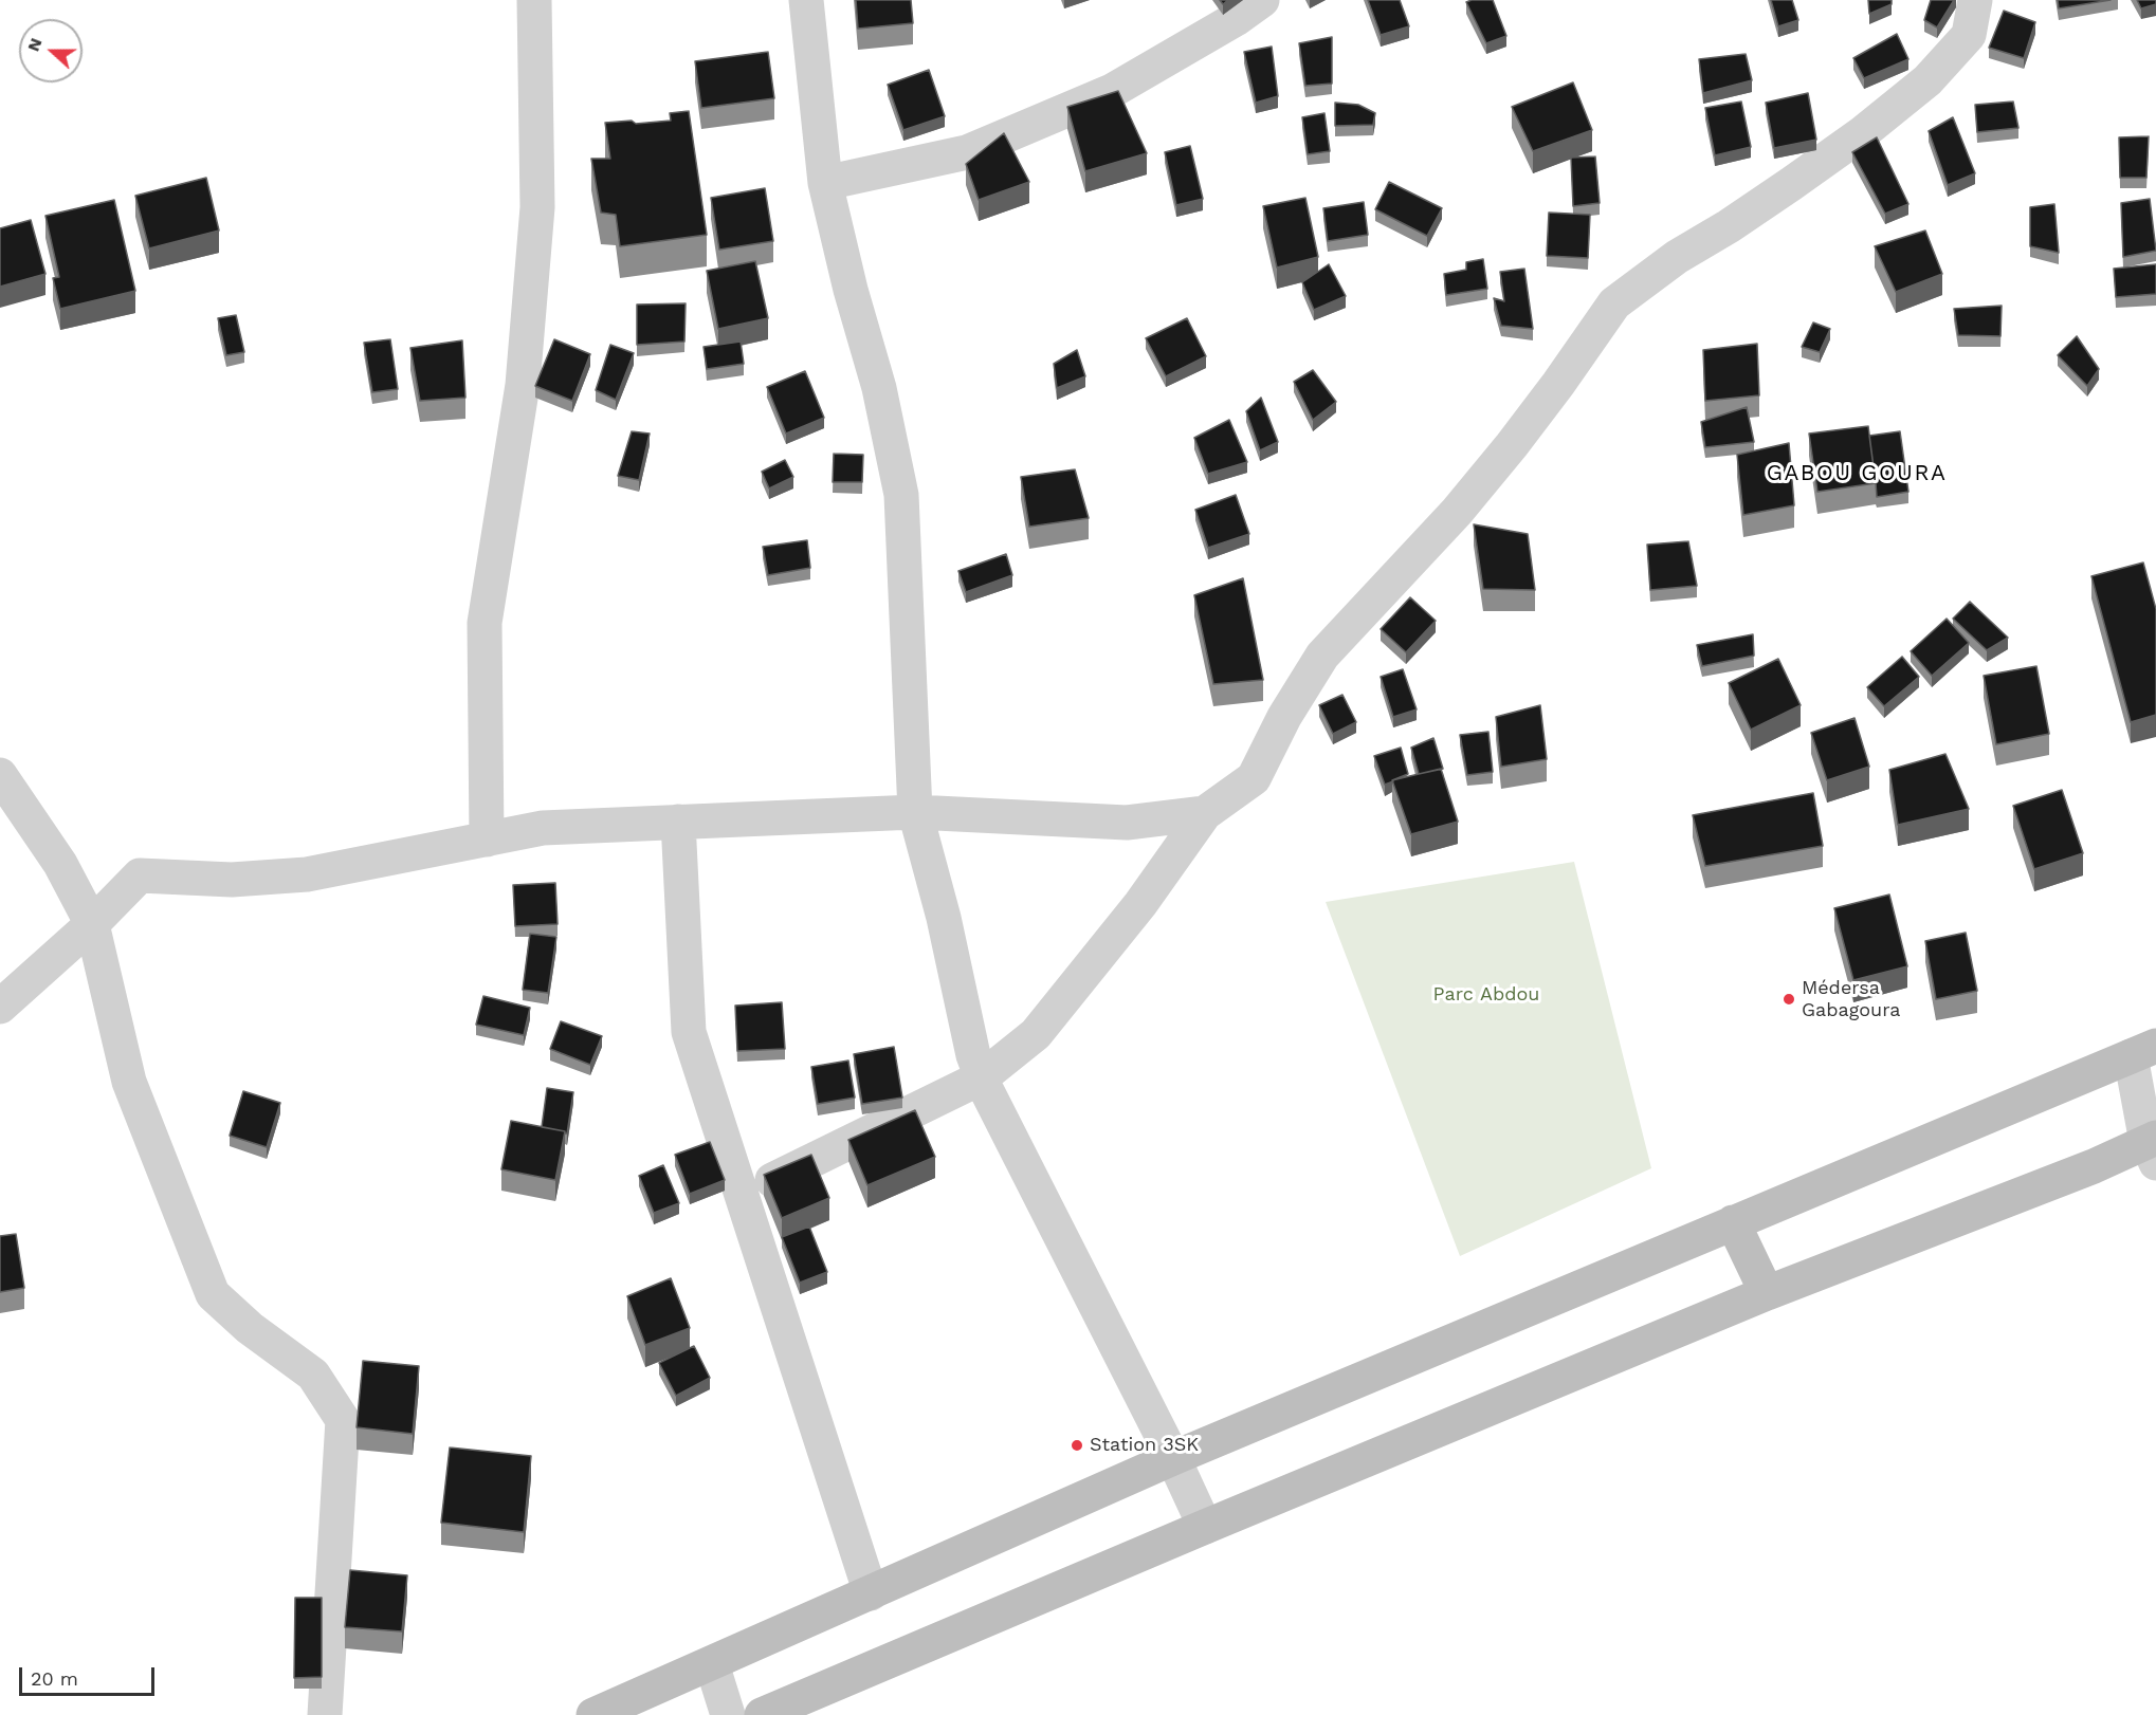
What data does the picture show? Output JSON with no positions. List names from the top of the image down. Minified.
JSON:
{"districts":["GABOU GOURA"],"parks":["Parc Abdou"],"places":["Médersa Gabagoura","Station 3SK"],"scale_bar":"20 m","north":"left"}
